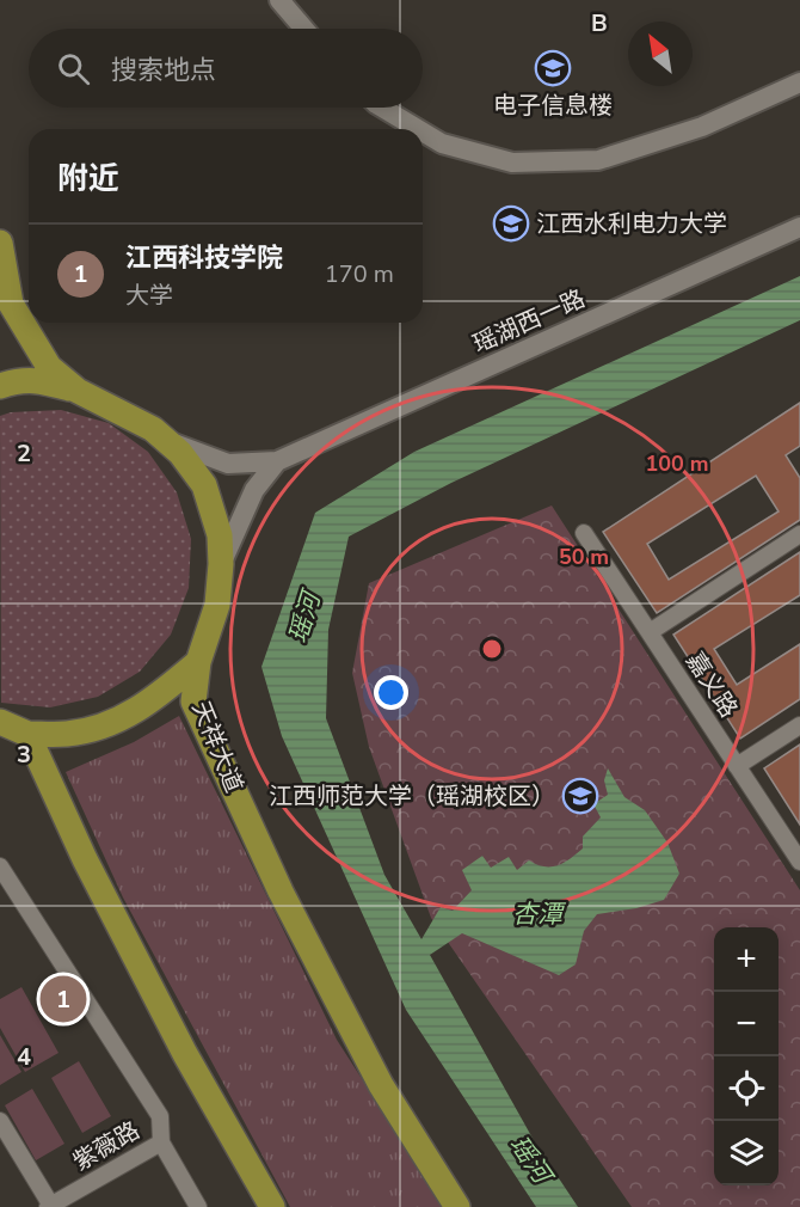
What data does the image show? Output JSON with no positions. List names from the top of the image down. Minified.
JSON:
{"streets":{"main road":["天祥大道"],"street":["瑶湖西一路","嘉义路","紫薇路"]},"water":["瑶河","杏潭"],"places":{"school or university":["电子信息楼","江西水利电力大学","江西师范大学（瑶湖校区）"]},"north":"top left","page":{"search":"搜索地点","heading":"附近","list":[{"mark":"1","name":"江西科技学院","note":"大学","value":"170 m"}],"map_buttons":["+","−"],"pins":"1"},"grid":{"columns":["B"],"rows":["2","3","4"]},"rings":["100 m","50 m"]}
